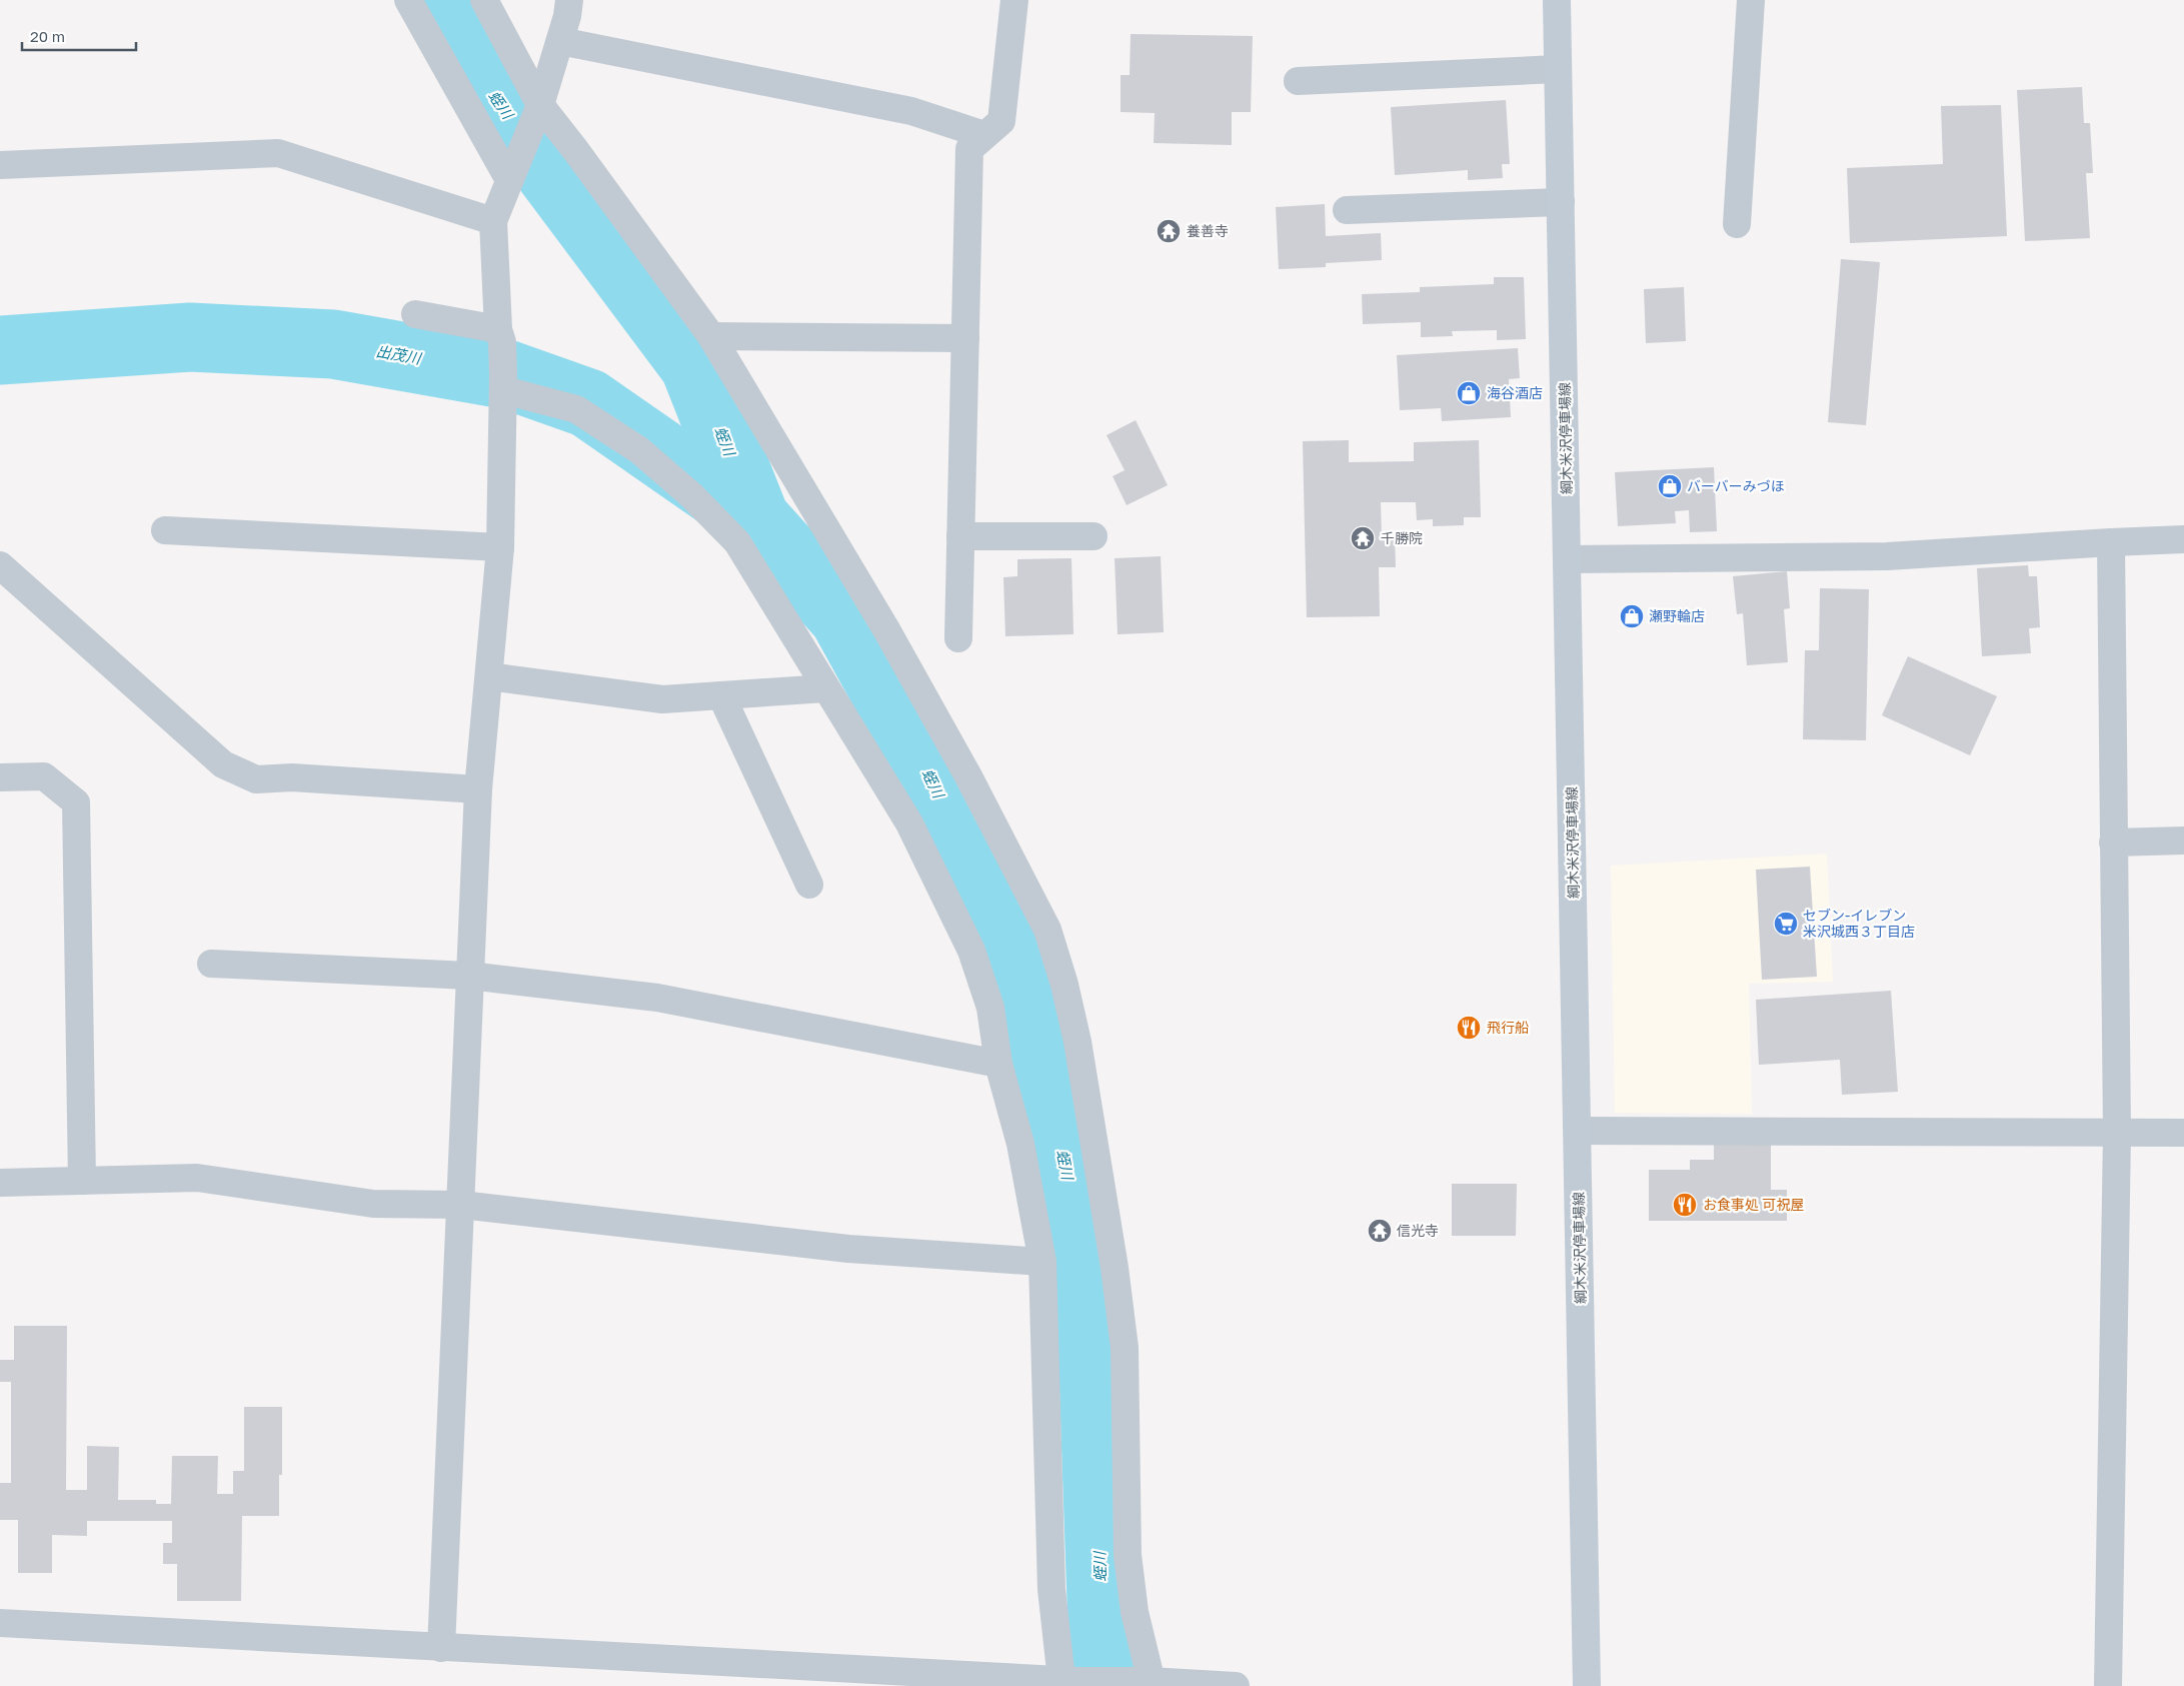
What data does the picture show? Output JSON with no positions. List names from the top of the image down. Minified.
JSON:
{"streets":{"main road":["綱木米沢停車場線"]},"water":["蛭川","出茂川"],"places":{"temple":["養善寺","千勝院","信光寺"],"shop":["海谷酒店","バーバーみづほ","瀬野輪店"],"supermarket":["セブン-イレブン 米沢城西３丁目店"],"restaurant":["飛行船","お食事処 可祝屋"]},"scale_bar":"20 m"}
